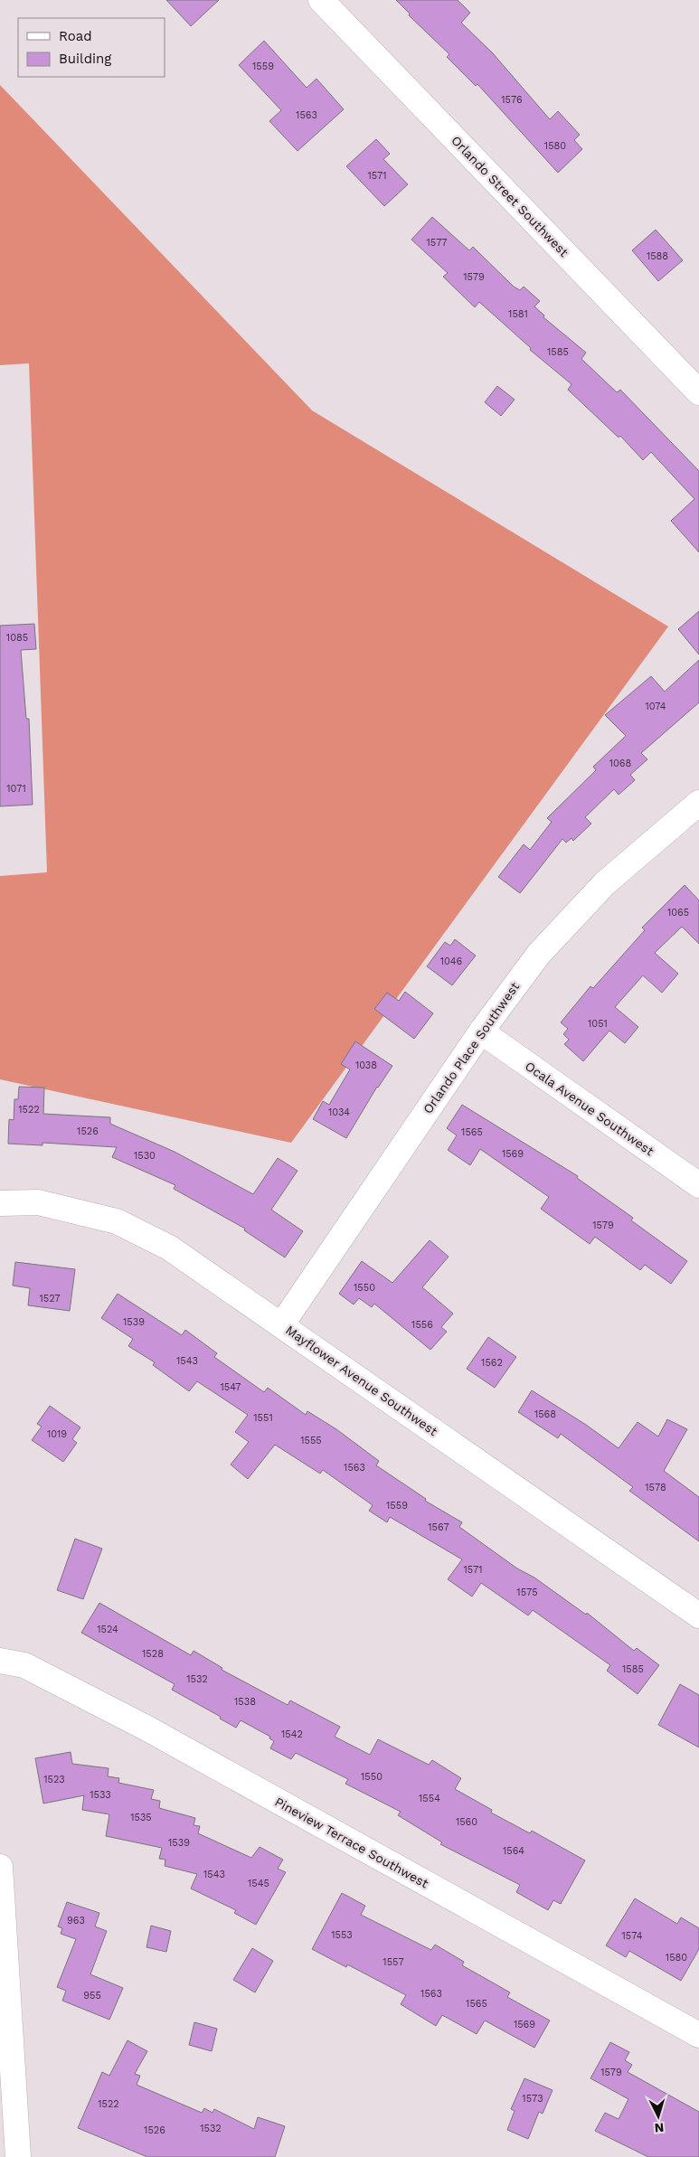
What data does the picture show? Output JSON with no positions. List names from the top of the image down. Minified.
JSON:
{"streets":{"street":["Orlando Street Southwest","Orlando Place Southwest","Ocala Avenue Southwest","Mayflower Avenue Southwest","Pineview Terrace Southwest"]},"crossings":[["Orlando Place Southwest","Ocala Avenue Southwest"],["Orlando Place Southwest","Mayflower Avenue Southwest"]],"house_numbers":["1559","1576","1563","1580","1571","1577","1588","1579","1581","1585","1085","1074","1068","1071","1065","1046","1051","1038","1522","1034","1526","1565","1569","1530","1579","1550","1527","1539","1556","1543","1562","1547","1568","1551","1019","1555","1563","1578","1559","1567","1571","1575","1524","1528","1585","1532","1538","1542","1550","1523","1533","1554","1535","1560","1539","1564","1543","1545","963","1553","1574","1580","1557","1563","955","1565","1569","1579","1573","1522","1532","1526"],"legend":["Road","Building"],"north":"bottom"}
